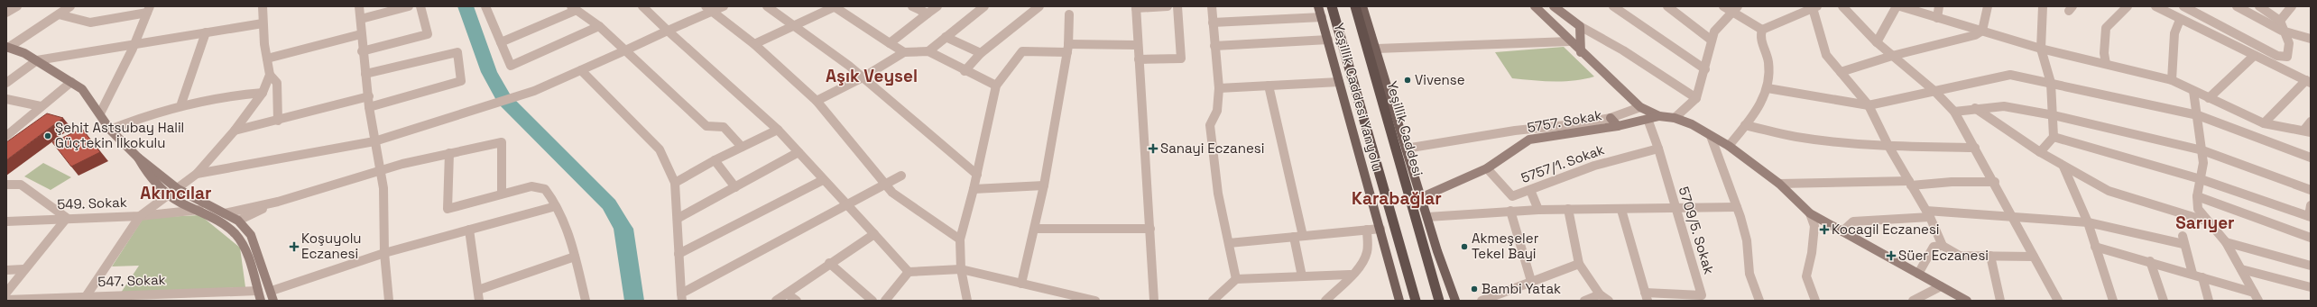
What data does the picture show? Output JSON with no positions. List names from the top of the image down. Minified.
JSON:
{"streets":{"highway":["Yeşillik Caddesi"],"main road":["Yeşillik Caddesi Yanyolu","5757. Sokak"],"street":["5757/1. Sokak","549. Sokak","5709/5. Sokak","547. Sokak"]},"crossings":[["5757. Sokak","5757/1. Sokak"],["5757. Sokak","5709/5. Sokak"],["5757/1. Sokak","5709/5. Sokak"]],"districts":["Aşık Veysel","Akıncılar","Karabağlar","Sarıyer"],"places":{"other":["Vivense","Şehit Astsubay Halil Güçtekin İlkokulu","Akmeşeler Tekel Bayi","Bambi Yatak"],"health":["Sanayi Eczanesi","Kocagil Eczanesi","Koşuyolu Eczanesi","Süer Eczanesi"]}}
